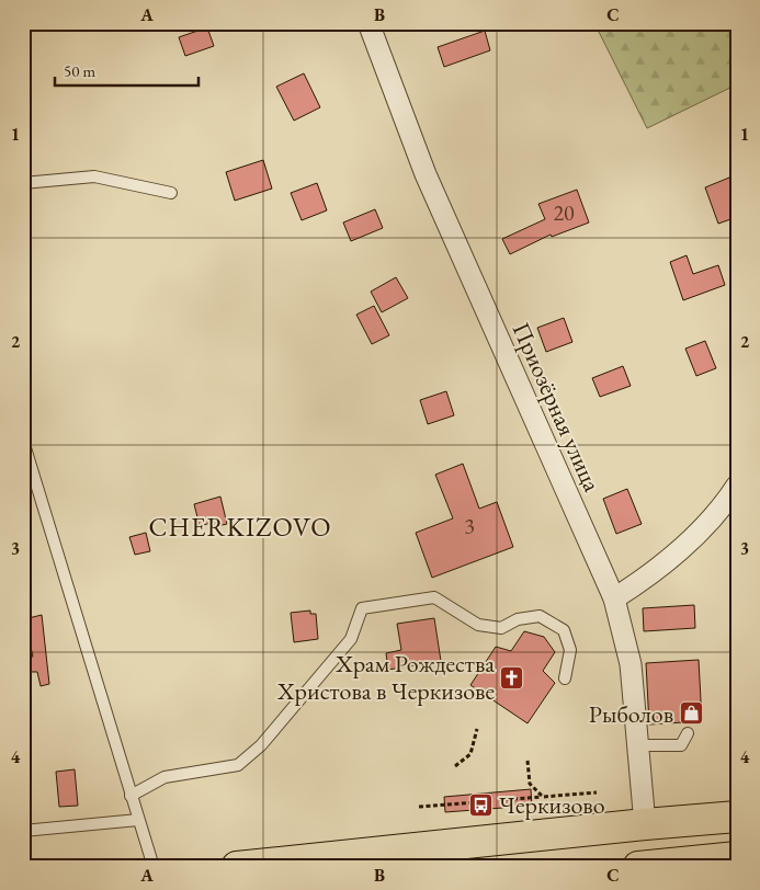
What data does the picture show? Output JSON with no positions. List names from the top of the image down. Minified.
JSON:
{"streets":{"street":["Приозёрная улица"]},"districts":["CHERKIZOVO"],"places":{"church":["Храм Рождества Христова в Черкизове"],"shop":["Рыболов"],"bus stop":["Черкизово"]},"house_numbers":["20","3"],"scale_bar":"50 m","grid":{"columns":["A","B","C"],"rows":["1","2","3","4"]}}
